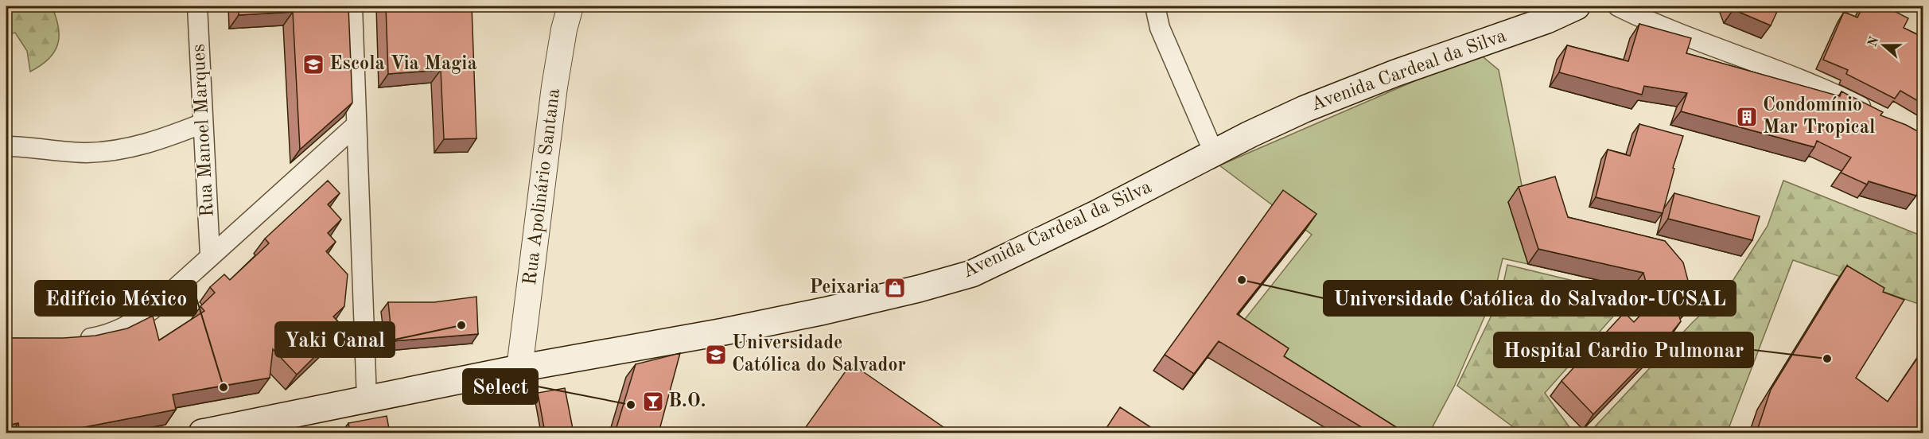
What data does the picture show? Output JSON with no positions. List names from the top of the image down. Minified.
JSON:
{"streets":{"main road":["Avenida Cardeal da Silva"],"street":["Rua Manoel Marques","Rua Apolinário Santana"]},"crossings":[["Avenida Cardeal da Silva","Rua Apolinário Santana"]],"places":{"school or university":["Escola Via Magia","Universidade Católica do Salvador"],"building":["Condomínio Mar Tropical"],"other":["Universidade Católica do Salvador-UCSAL","Yaki Canal","Hospital Cardio Pulmonar","Edifício México","Select"],"shop":["Peixaria"],"bar":["B.O."]},"north":"left"}
